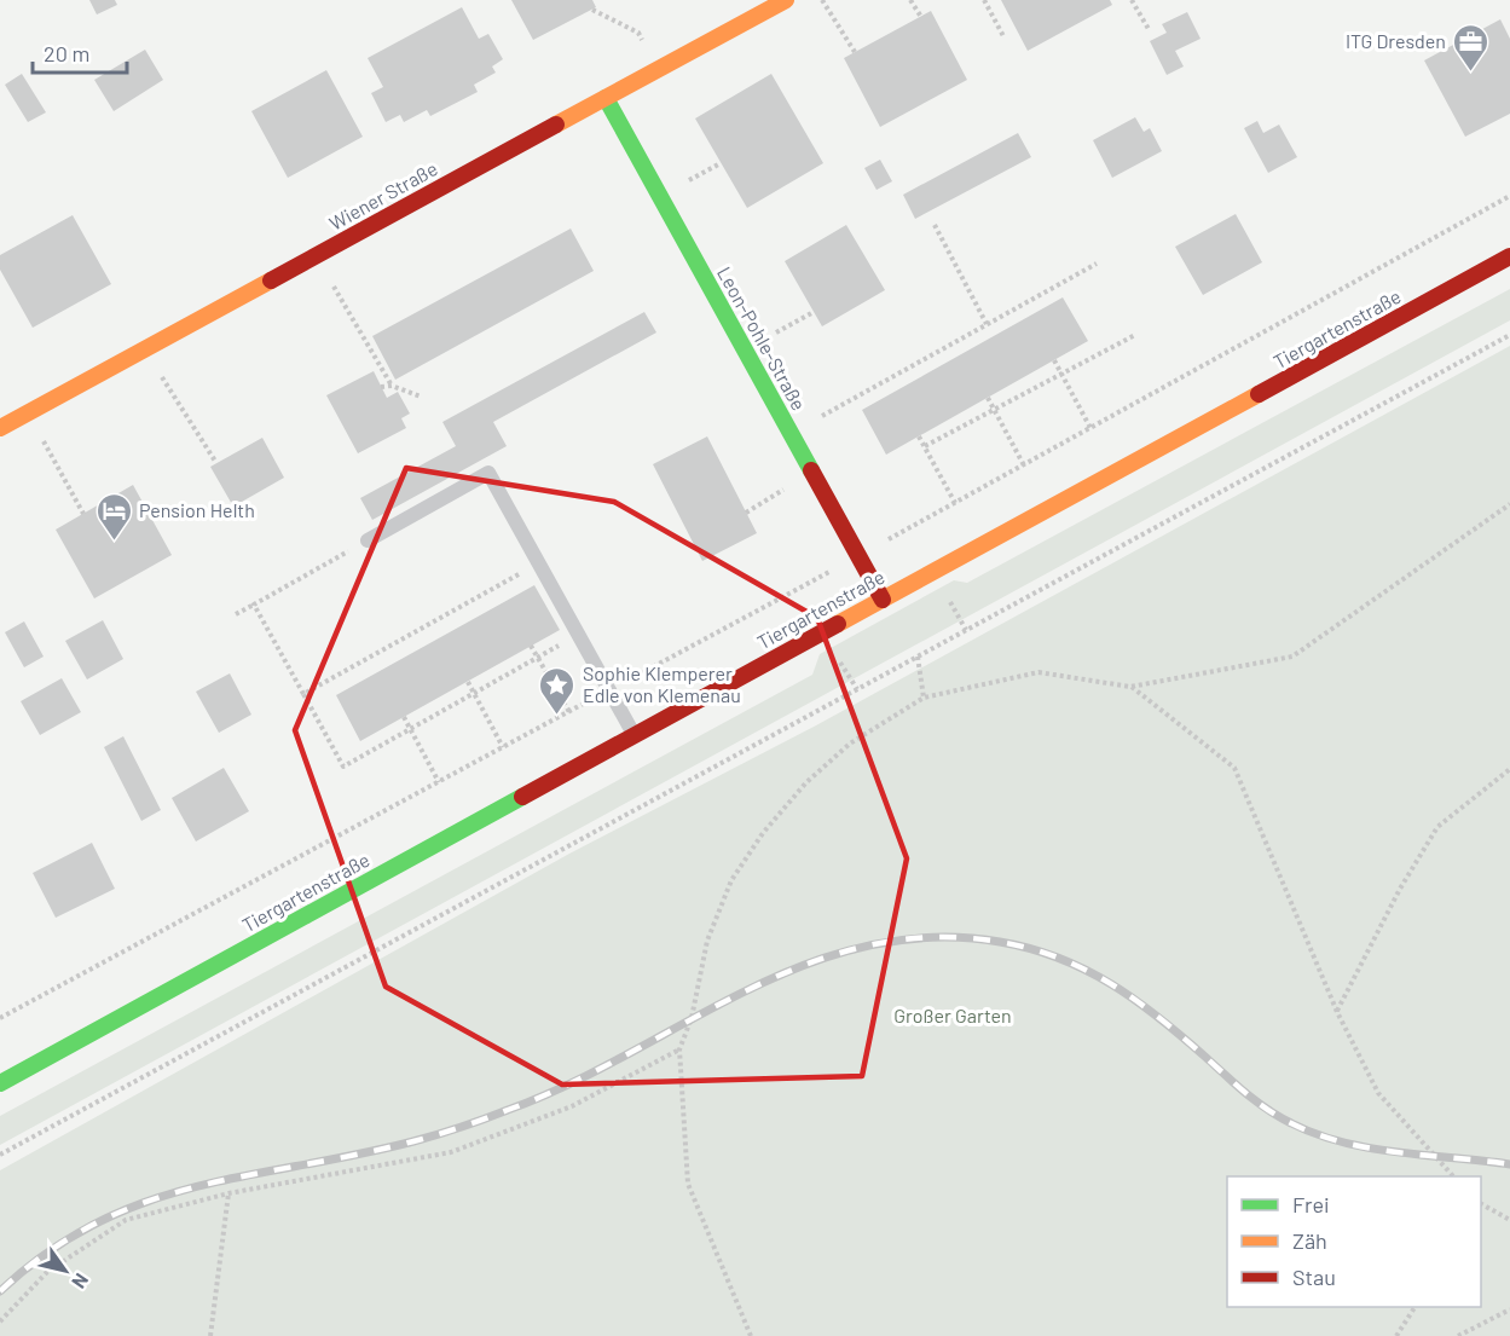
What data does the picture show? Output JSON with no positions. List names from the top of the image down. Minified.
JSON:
{"streets":{"main road":["Wiener Straße","Tiergartenstraße","Leon-Pohle-Straße"]},"crossings":[["Wiener Straße","Leon-Pohle-Straße"],["Tiergartenstraße","Leon-Pohle-Straße"]],"parks":["Großer Garten"],"places":{"office":["ITG Dresden"],"hotel":["Pension Helth"],"place":["Sophie Klemperer Edle von Klemenau"]},"legend":["Frei","Zäh","Stau"],"scale_bar":"20 m","north":"bottom right"}
